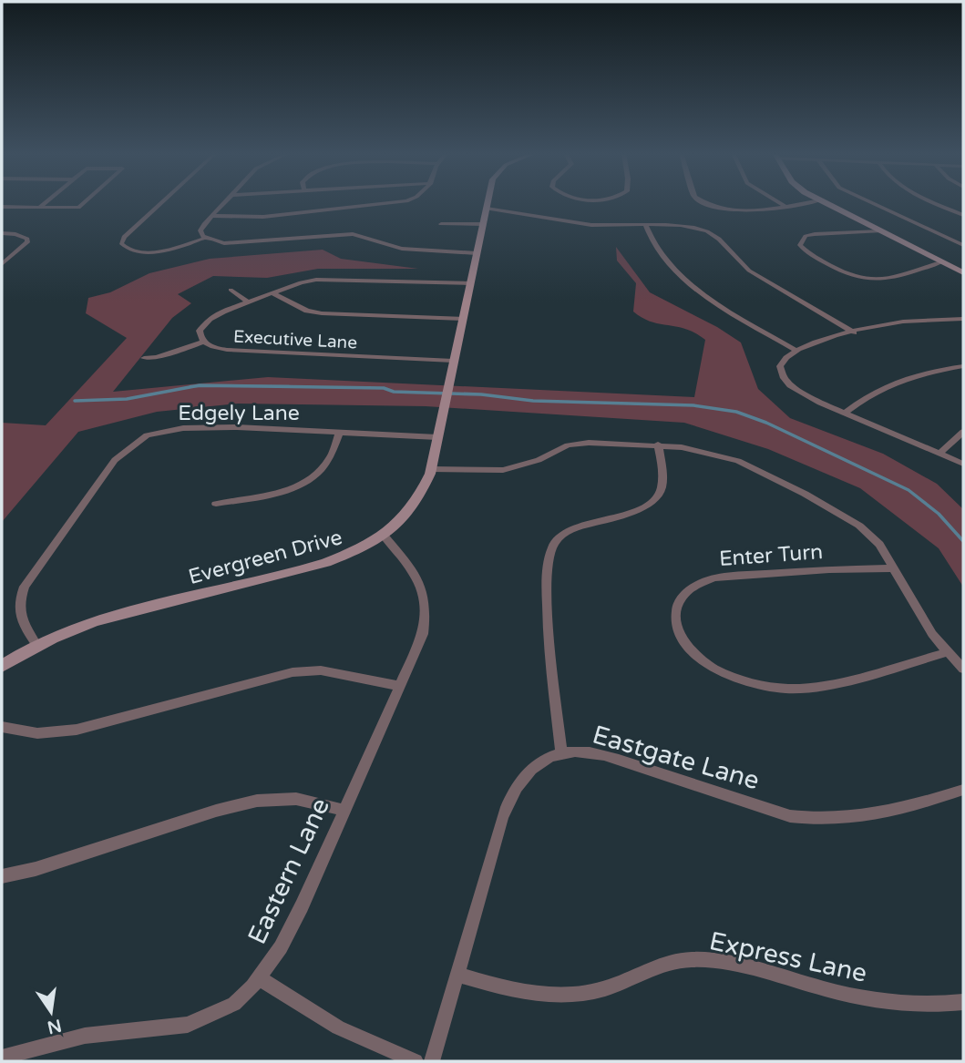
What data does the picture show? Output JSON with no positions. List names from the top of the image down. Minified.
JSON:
{"streets":{"street":["Executive Lane","Edgely Lane","Enter Turn","Evergreen Drive","Eastgate Lane","Eastern Lane","Express Lane"]},"crossings":[["Executive Lane","Evergreen Drive"],["Edgely Lane","Evergreen Drive"],["Evergreen Drive","Eastern Lane"],["Eastgate Lane","Express Lane"]],"north":"bottom"}
